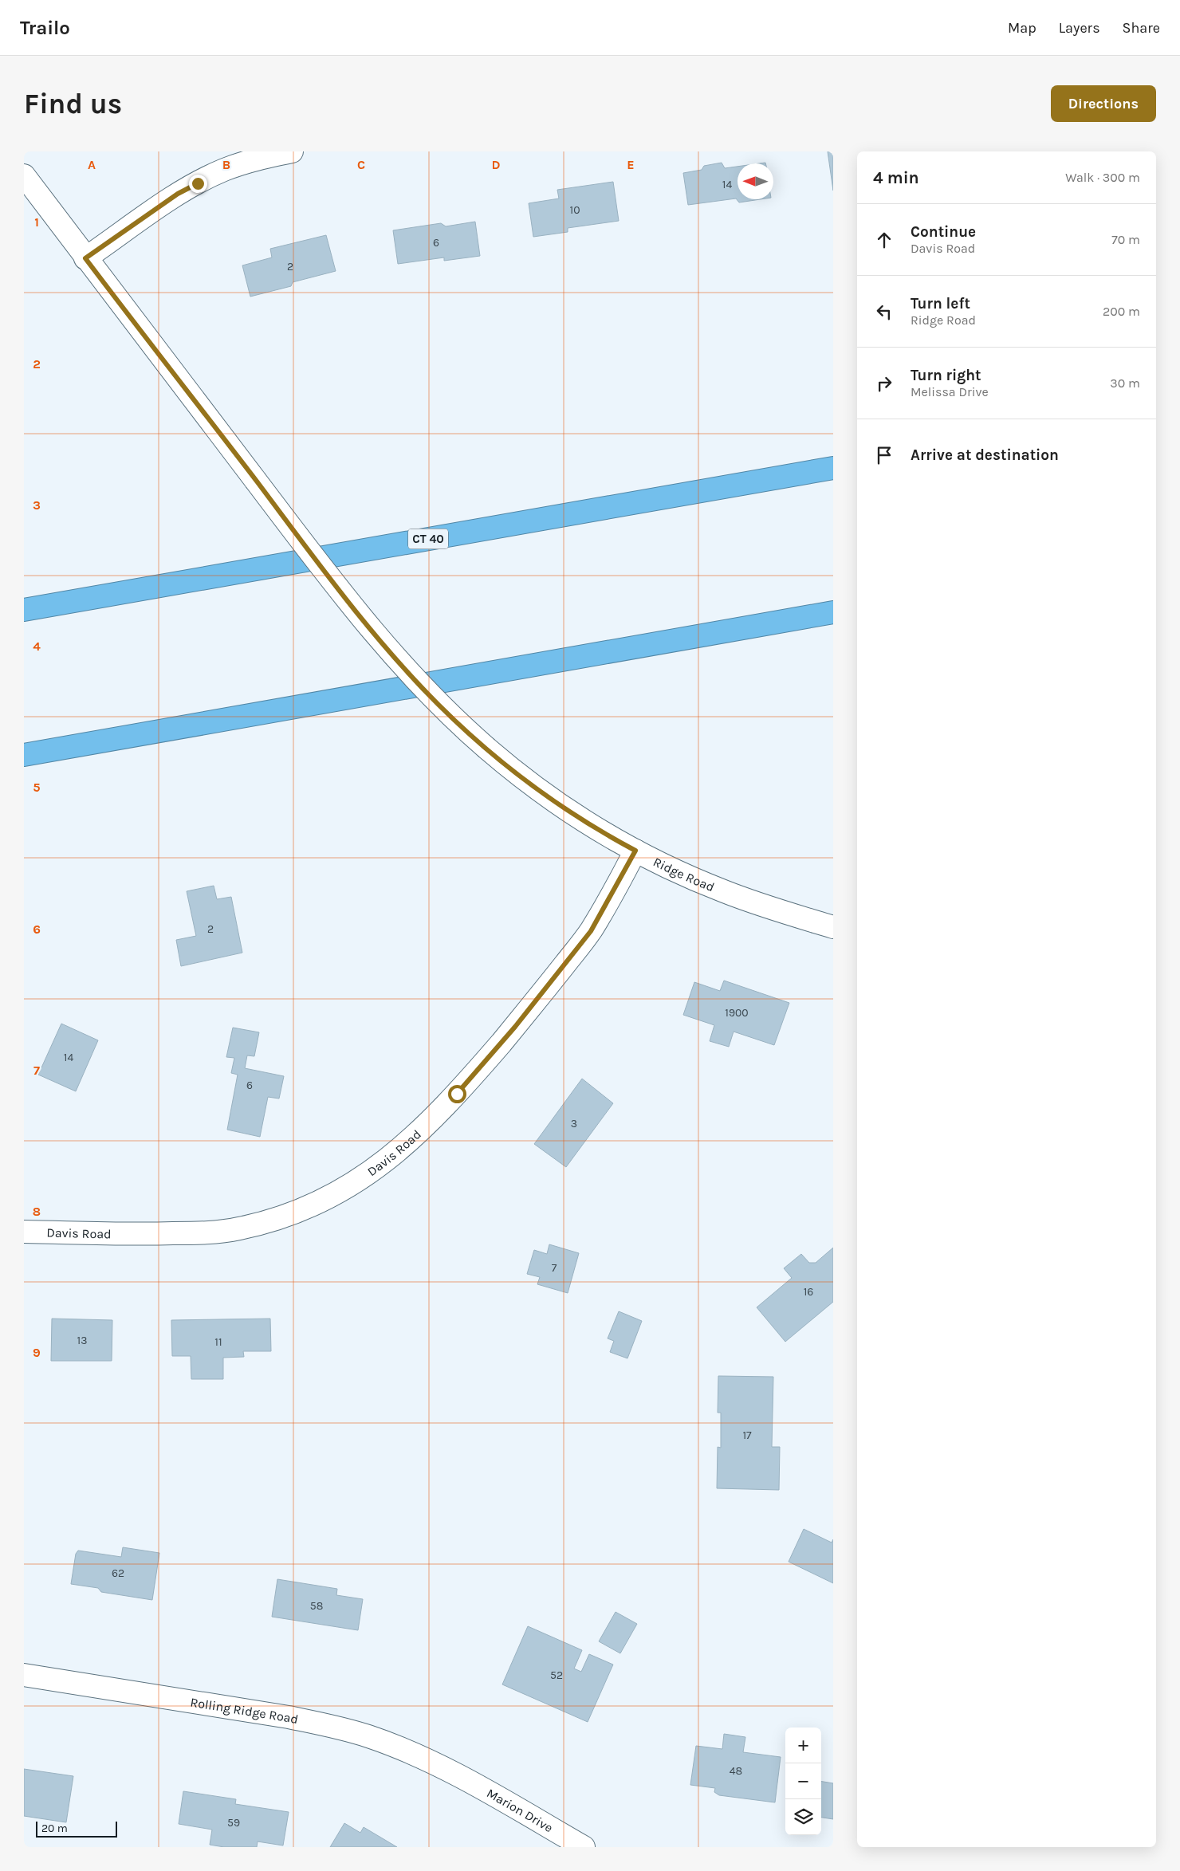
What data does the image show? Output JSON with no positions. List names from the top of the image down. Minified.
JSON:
{"streets":{"highway":["CT 40"],"main road":["Ridge Road","Davis Road","Rolling Ridge Road","Marion Drive"]},"crossings":[["Ridge Road","Davis Road"],["Rolling Ridge Road","Marion Drive"]],"house_numbers":["14","10","6","2","2","1900","14","6","3","7","16","13","11","17","62","58","52","48","59"],"scale_bar":"20 m","north":"left","page":{"header":"Trailo","nav":["Map","Layers","Share"],"buttons":"Directions","title":"Find us","heading":["4 min","Walk · 300 m"],"list":[["Continue","Davis Road","70 m"],["Turn left","Ridge Road","200 m"],["Turn right","Melissa Drive","30 m"],"Arrive at destination"],"map_buttons":["+","−"],"scale":"20 m"},"grid":{"columns":["A","B","C","D","E"],"rows":["1","2","3","4","5","6","7","8","9"]}}
